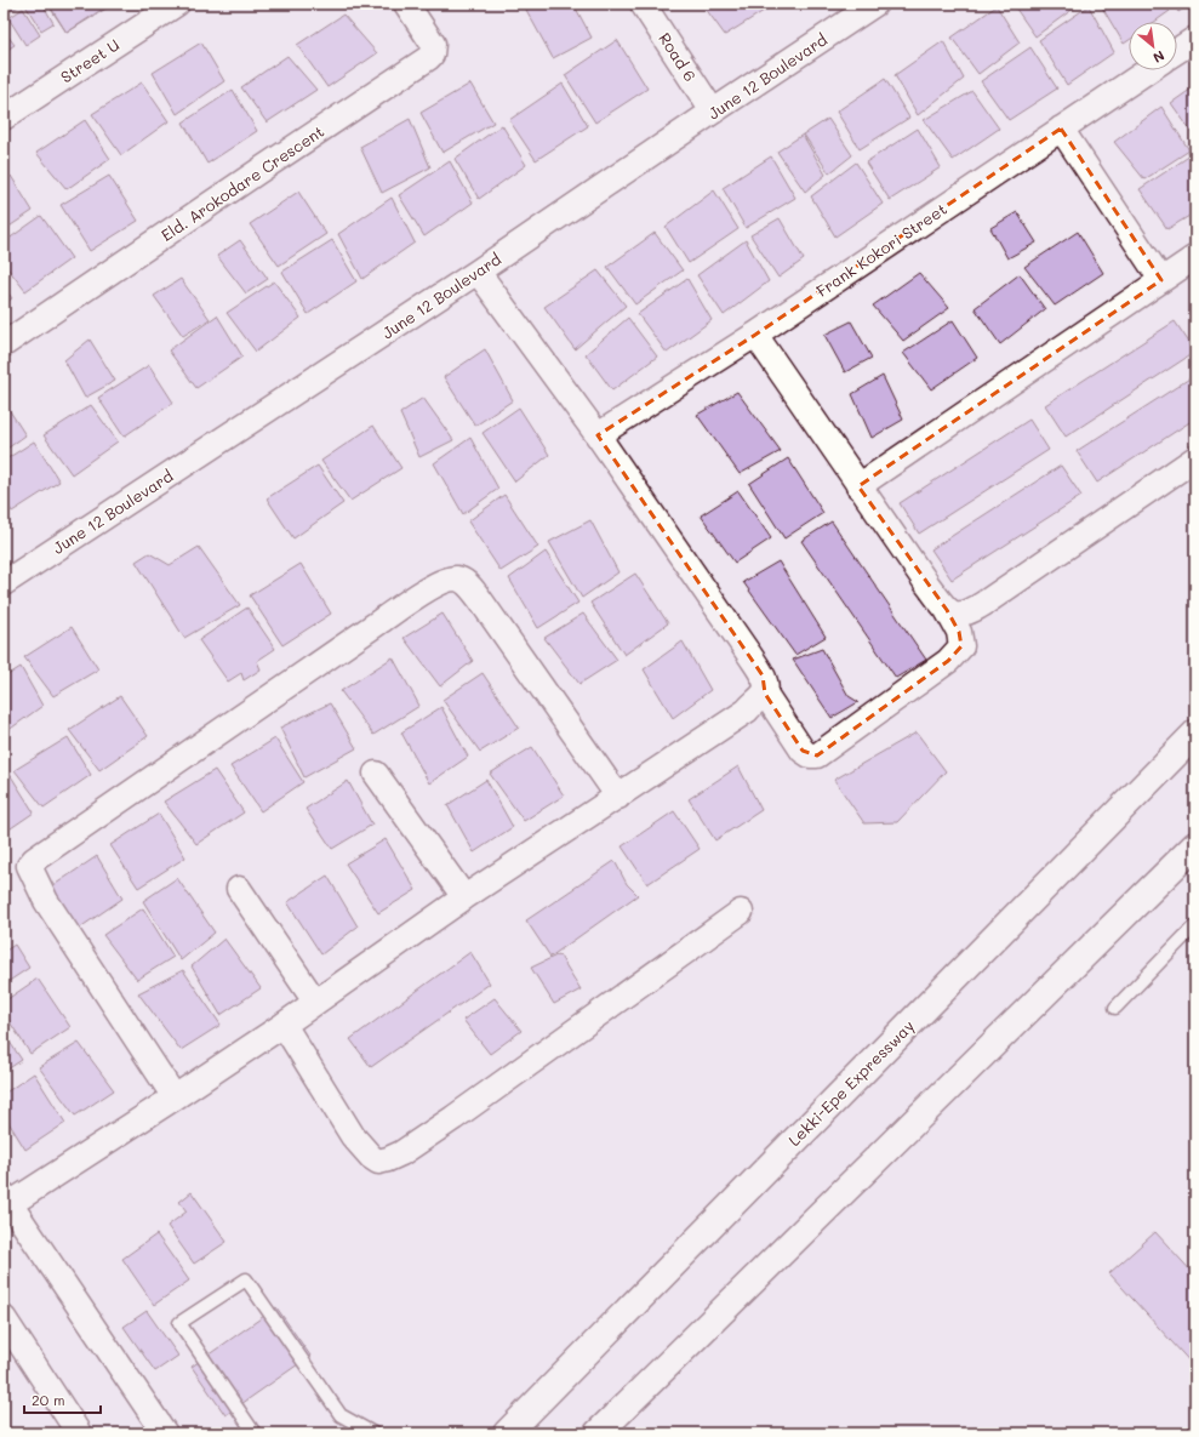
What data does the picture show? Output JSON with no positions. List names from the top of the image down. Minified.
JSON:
{"streets":{"highway":["Lekki-Epe Expressway"],"street":["Road 6","Street U","June 12 Boulevard","Eld. Arokodare Crescent","Frank Kokori Street"]},"crossings":[["Road 6","June 12 Boulevard"]],"scale_bar":"20 m","north":"bottom right"}
